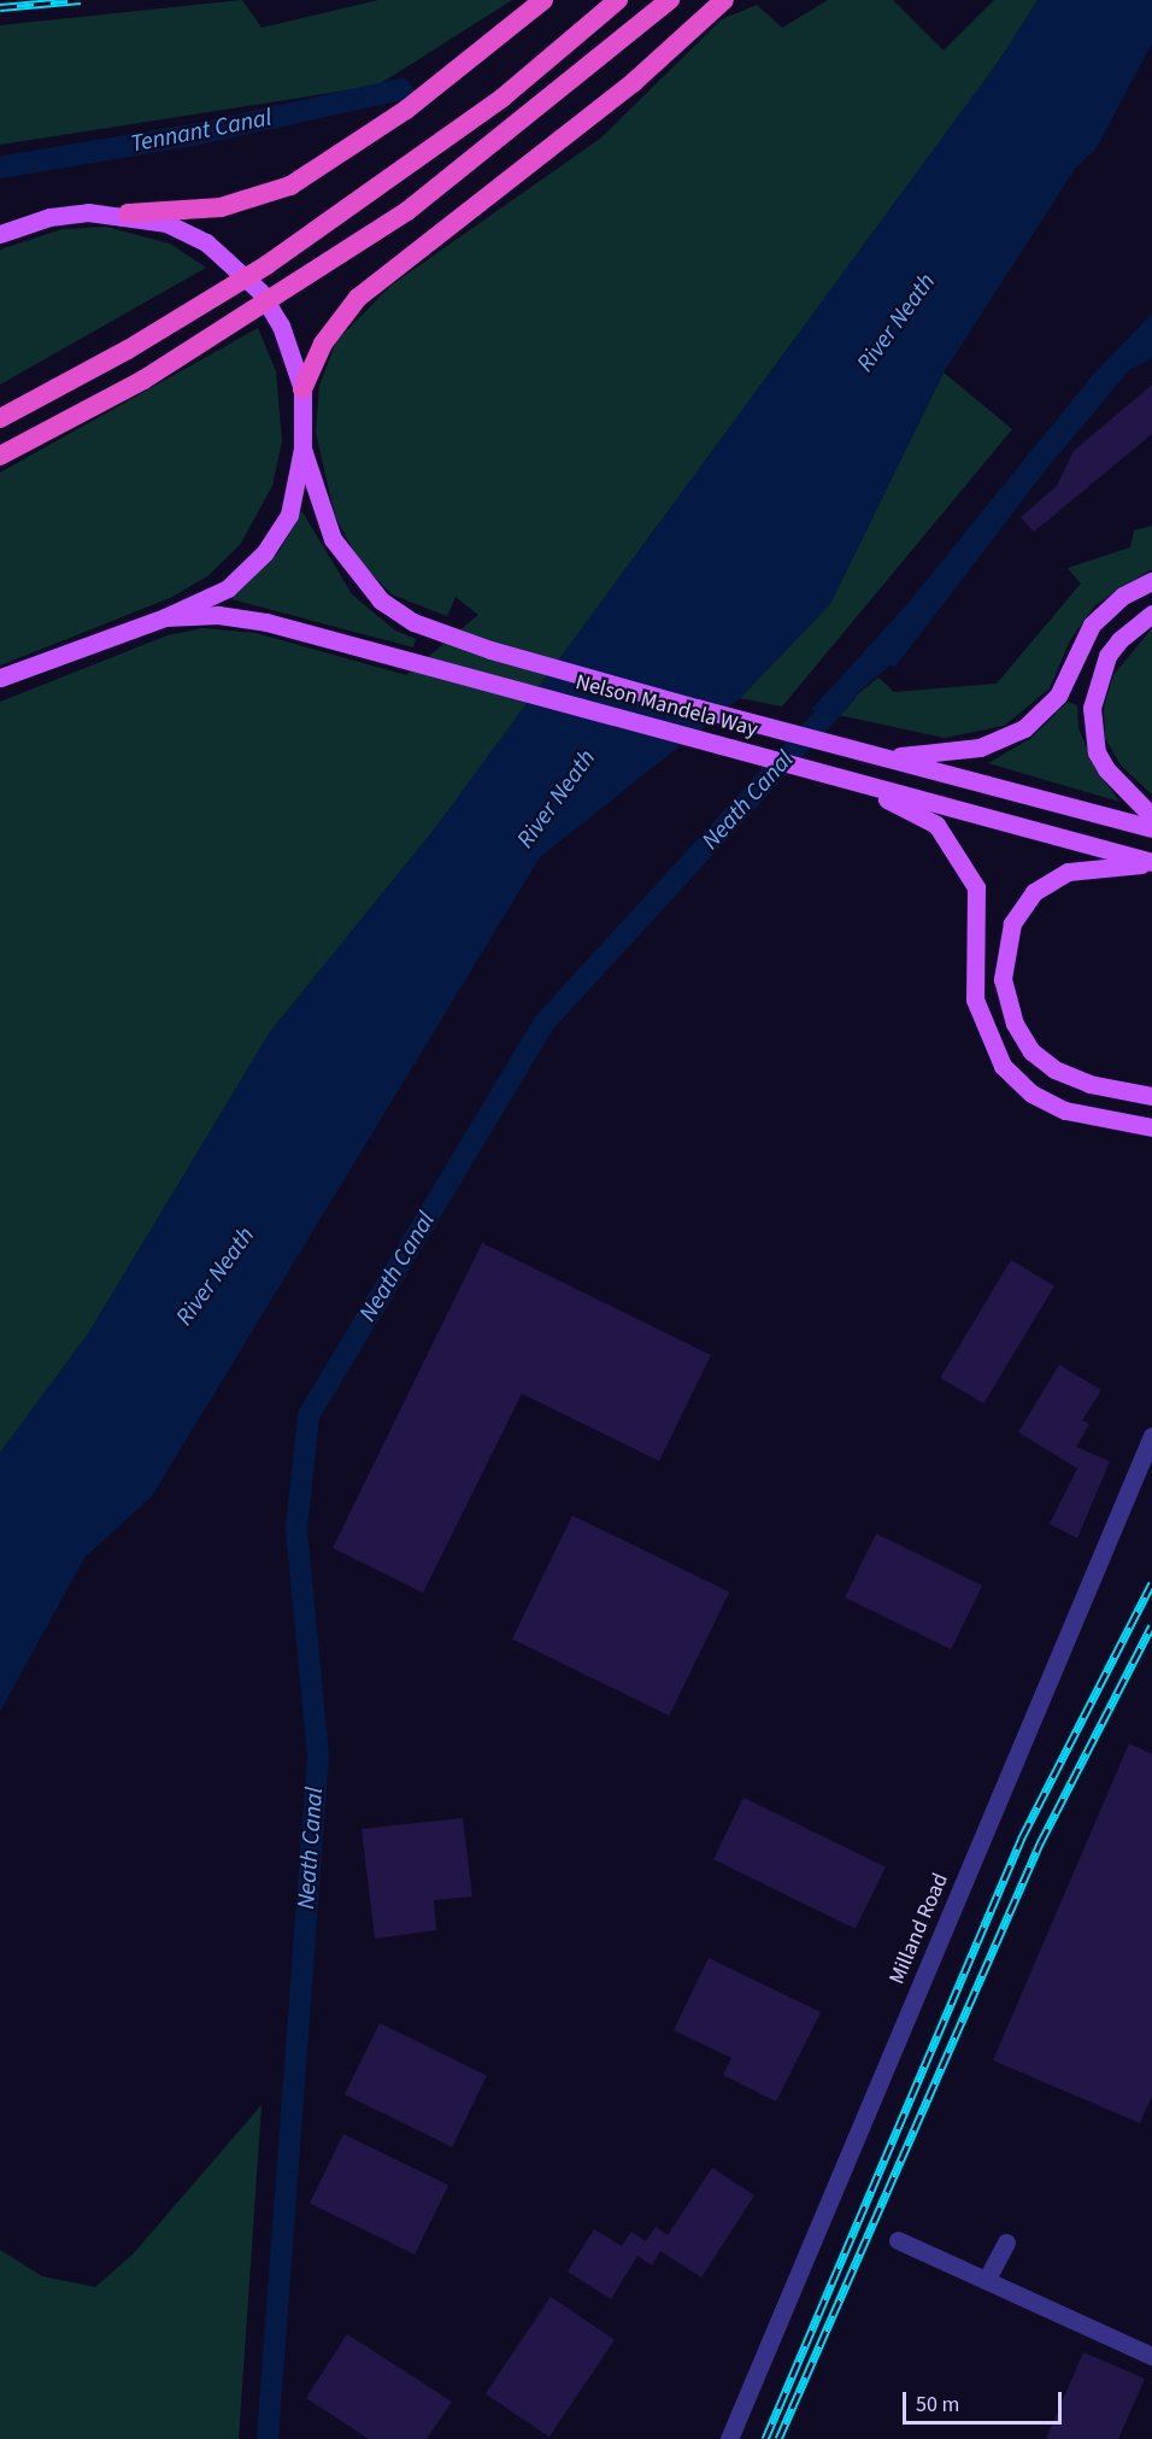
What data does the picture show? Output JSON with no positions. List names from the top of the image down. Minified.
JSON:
{"streets":{"main road":["Nelson Mandela Way"],"street":["Milland Road"]},"water":["Tennant Canal","River Neath","Neath Canal"],"scale_bar":"50 m"}
